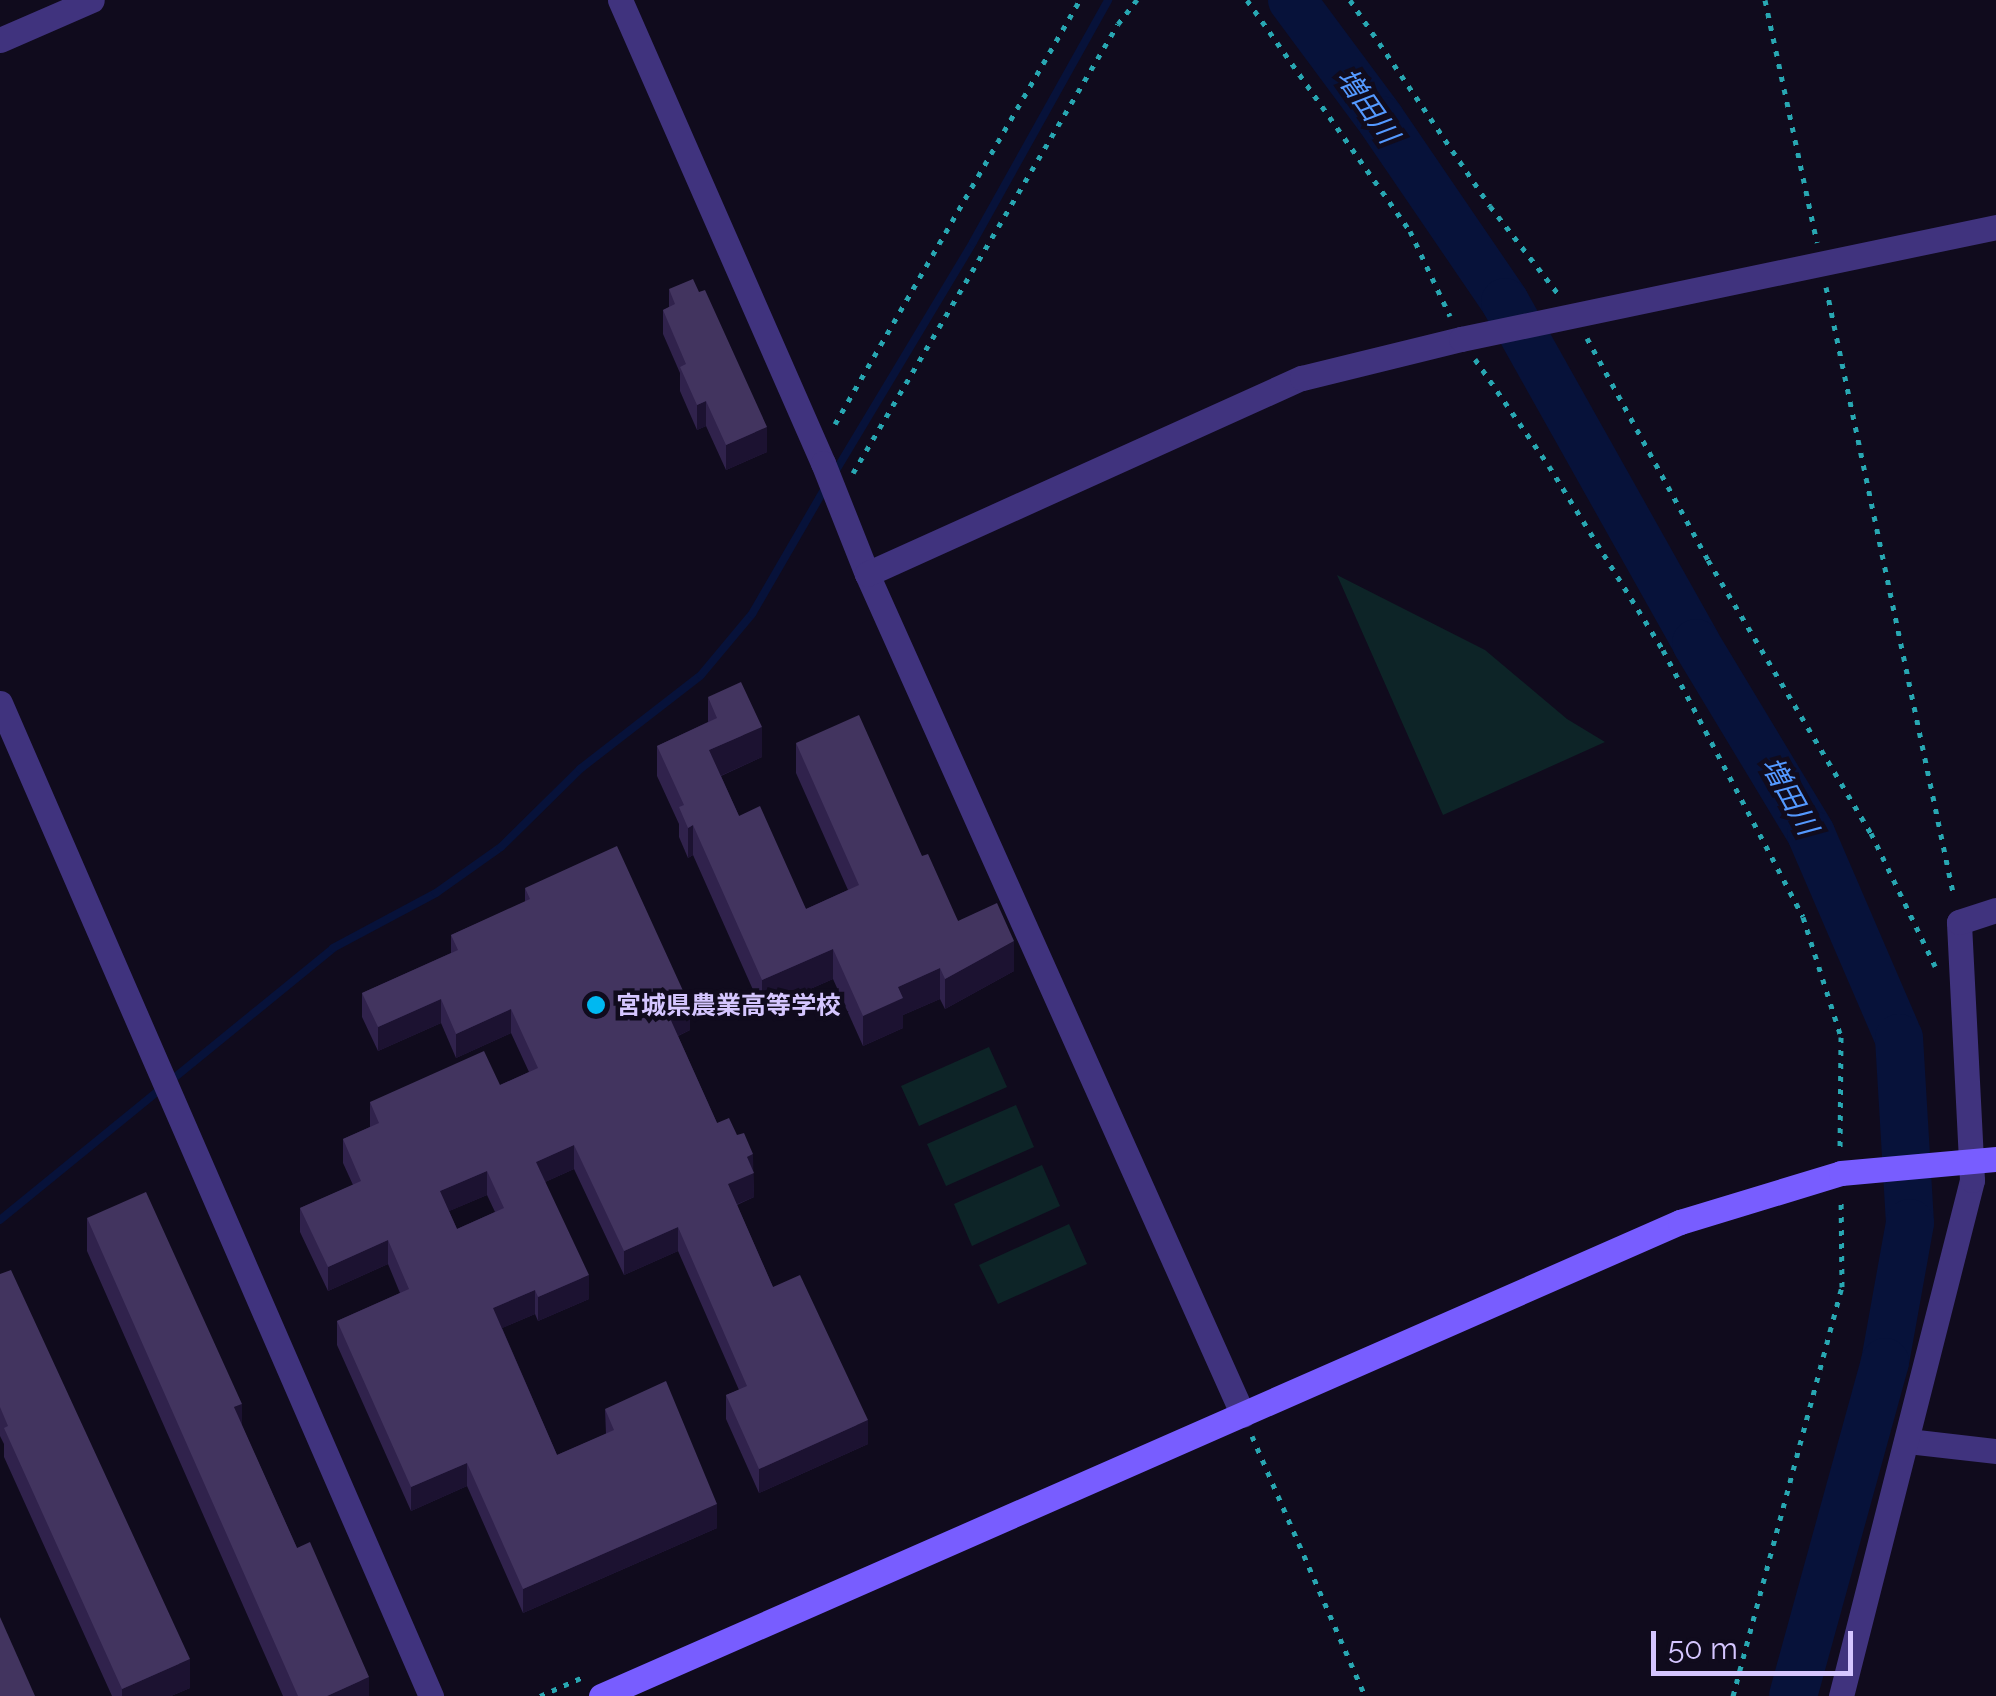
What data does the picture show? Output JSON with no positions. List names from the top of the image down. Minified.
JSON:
{"water":["増田川"],"places":["宮城県農業高等学校"],"scale_bar":"50 m"}
